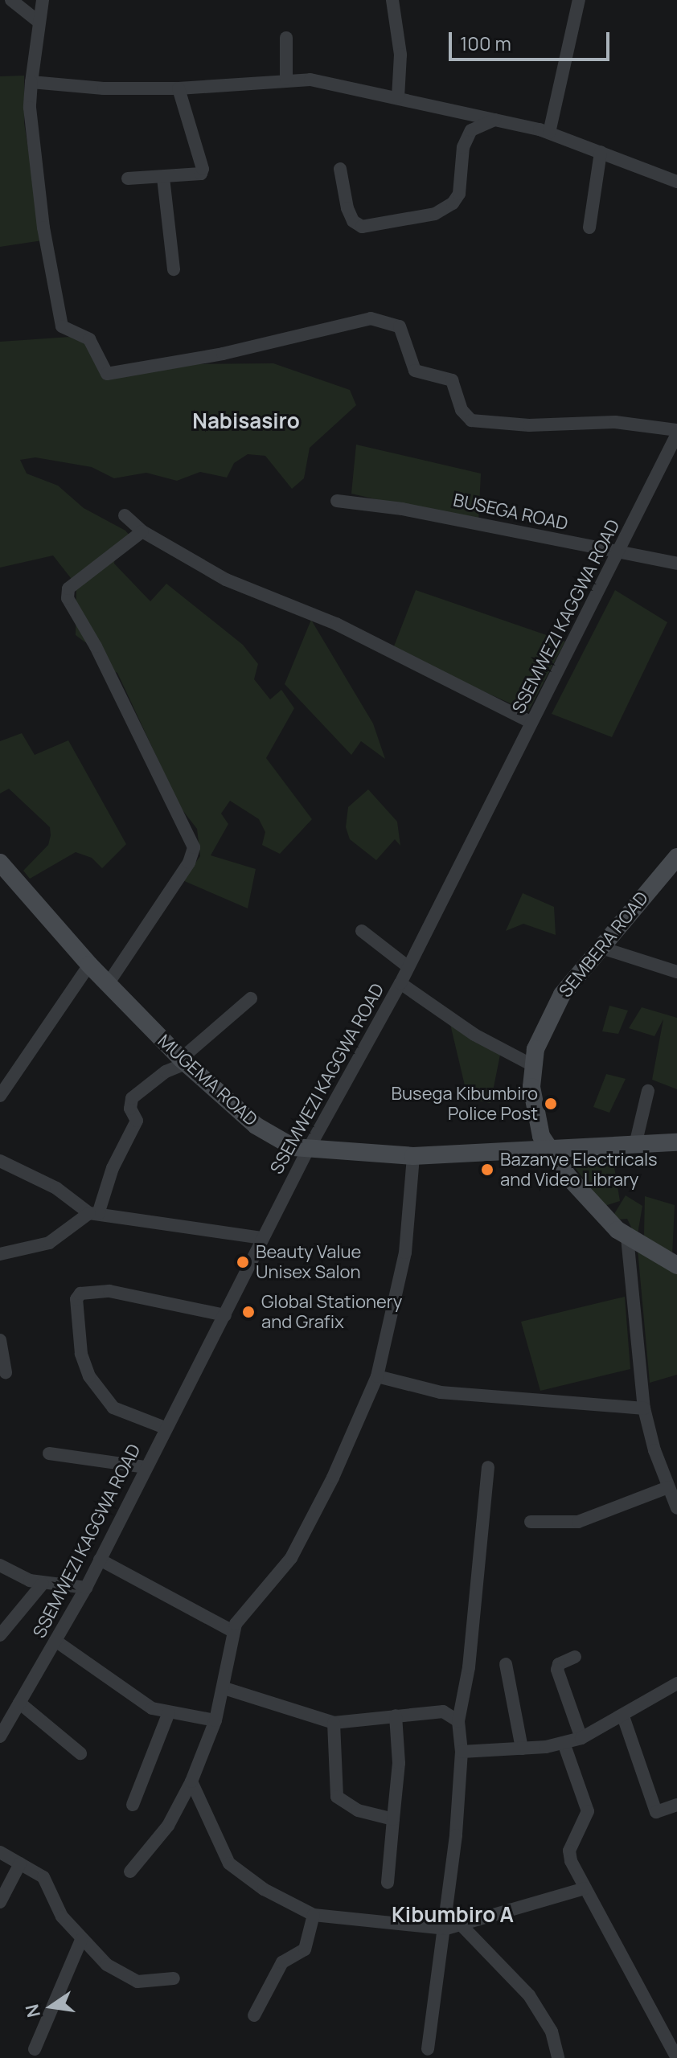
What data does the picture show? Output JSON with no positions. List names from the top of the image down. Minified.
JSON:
{"streets":{"street":["BUSEGA ROAD","SSEMWEZI KAGGWA ROAD","SEMBERA ROAD","MUGEMA ROAD"]},"crossings":[["BUSEGA ROAD","SSEMWEZI KAGGWA ROAD"],["SSEMWEZI KAGGWA ROAD","MUGEMA ROAD"],["SEMBERA ROAD","MUGEMA ROAD"]],"districts":["Nabisasiro","Kibumbiro A"],"places":["Busega Kibumbiro Police Post","Bazanye Electricals and Video Library","Beauty Value Unisex Salon","Global Stationery and Grafix"],"scale_bar":"100 m","north":"left"}
